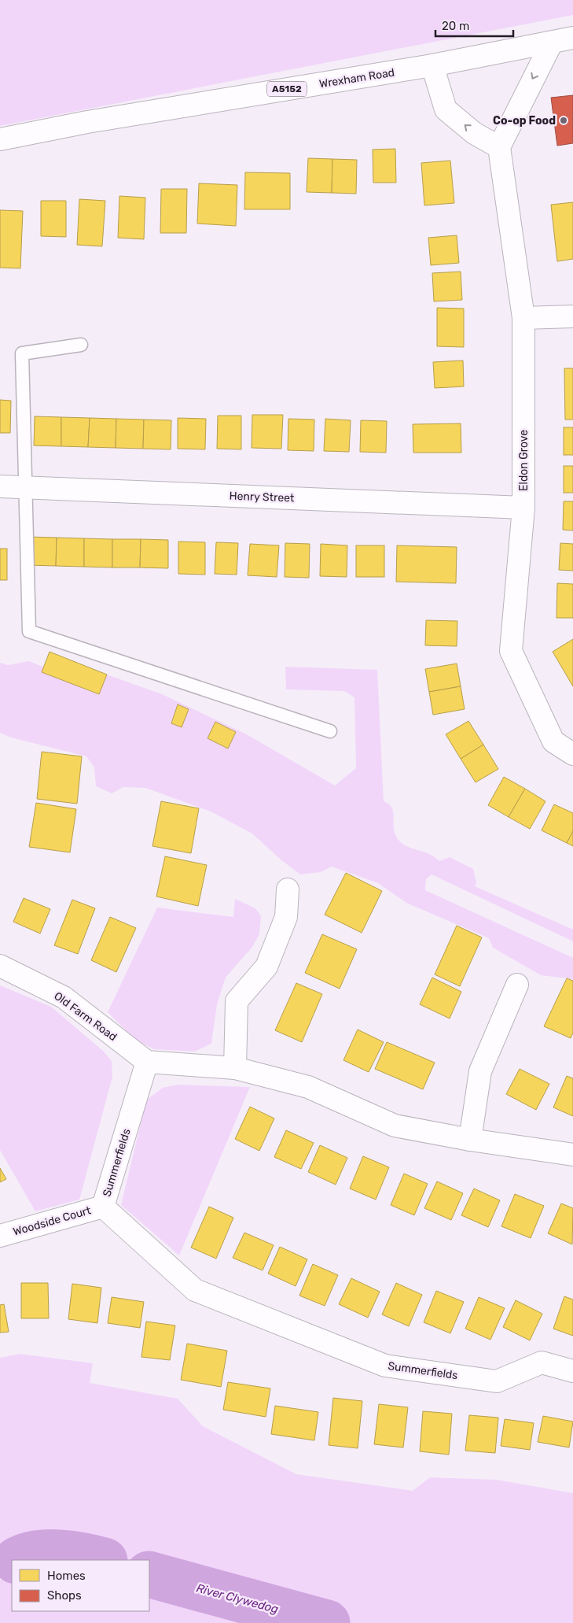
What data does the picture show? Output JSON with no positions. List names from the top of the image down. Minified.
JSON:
{"streets":{"street":["Wrexham Road","A5152","Eldon Grove","Henry Street","Old Farm Road","Summerfields","Woodside Court"]},"crossings":[["Eldon Grove","Henry Street"],["Old Farm Road","Summerfields"],["Summerfields","Woodside Court"]],"water":["River Clywedog"],"places":["Co-op Food"],"legend":["Homes","Shops"],"scale_bar":"20 m"}
